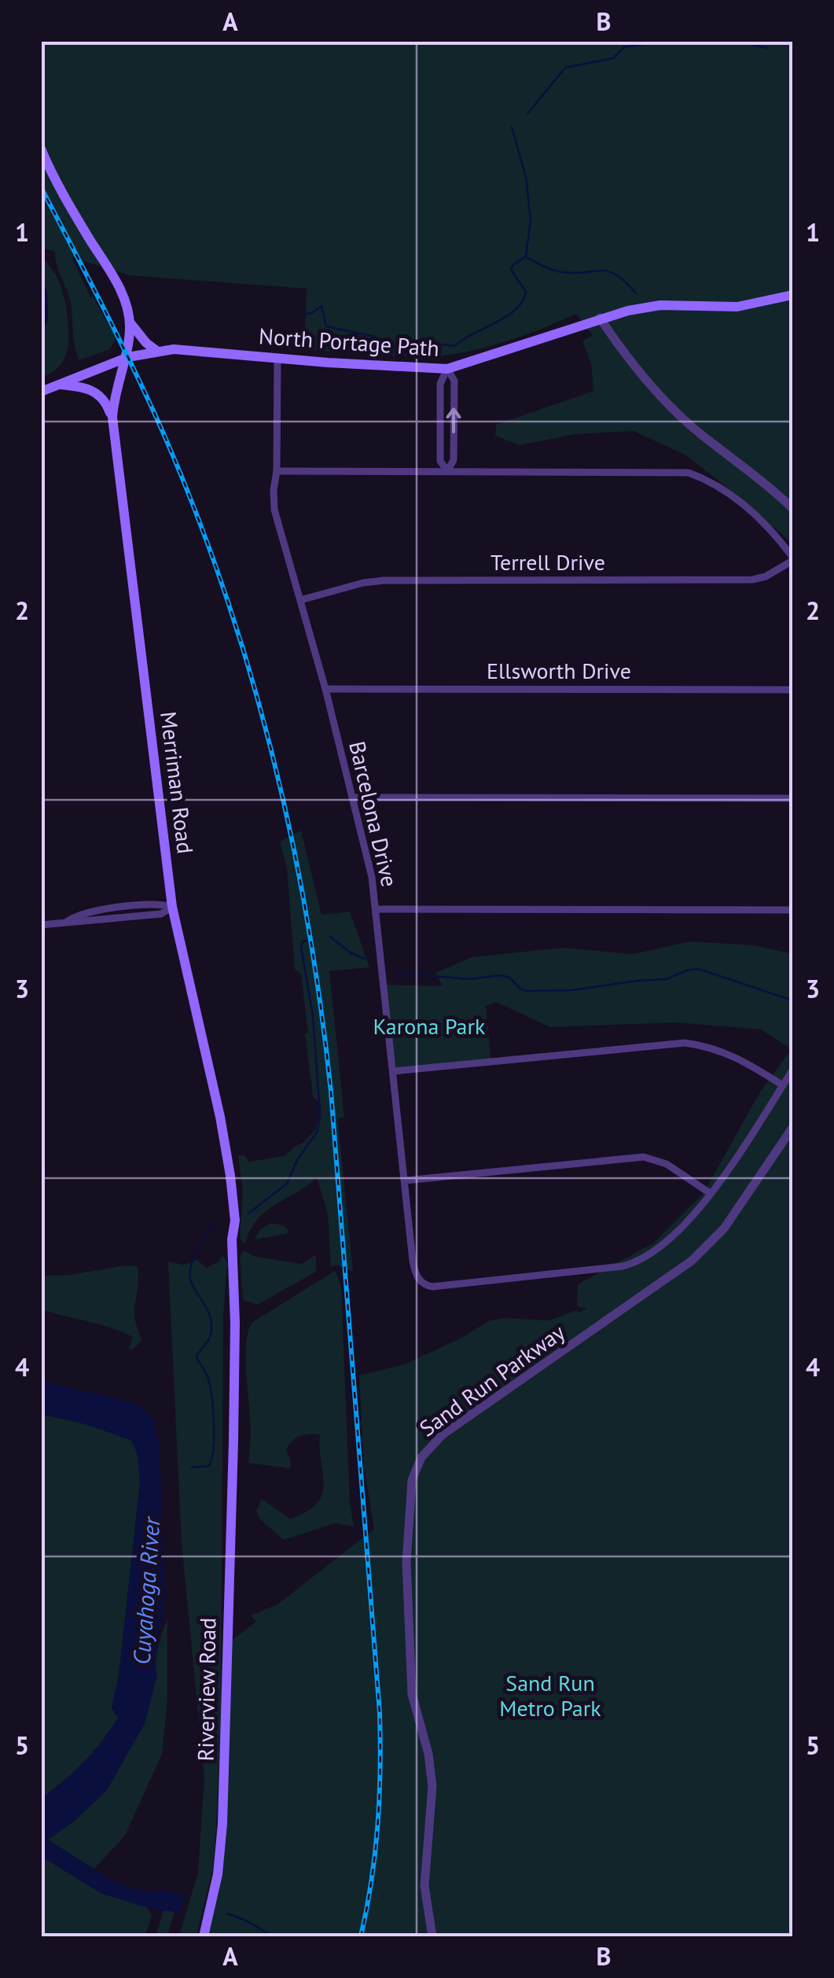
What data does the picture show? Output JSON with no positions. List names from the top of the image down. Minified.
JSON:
{"streets":{"main road":["North Portage Path","Merriman Road","Riverview Road"],"street":["Terrell Drive","Ellsworth Drive","Barcelona Drive","Sand Run Parkway"]},"crossings":[["North Portage Path","Merriman Road"],["North Portage Path","Barcelona Drive"],["Terrell Drive","Barcelona Drive"],["Ellsworth Drive","Barcelona Drive"],["Merriman Road","Riverview Road"]],"water":["Cuyahoga River"],"parks":["Karona Park","Sand Run Metro Park"],"grid":{"columns":["A","B"],"rows":["1","2","3","4","5"]}}
